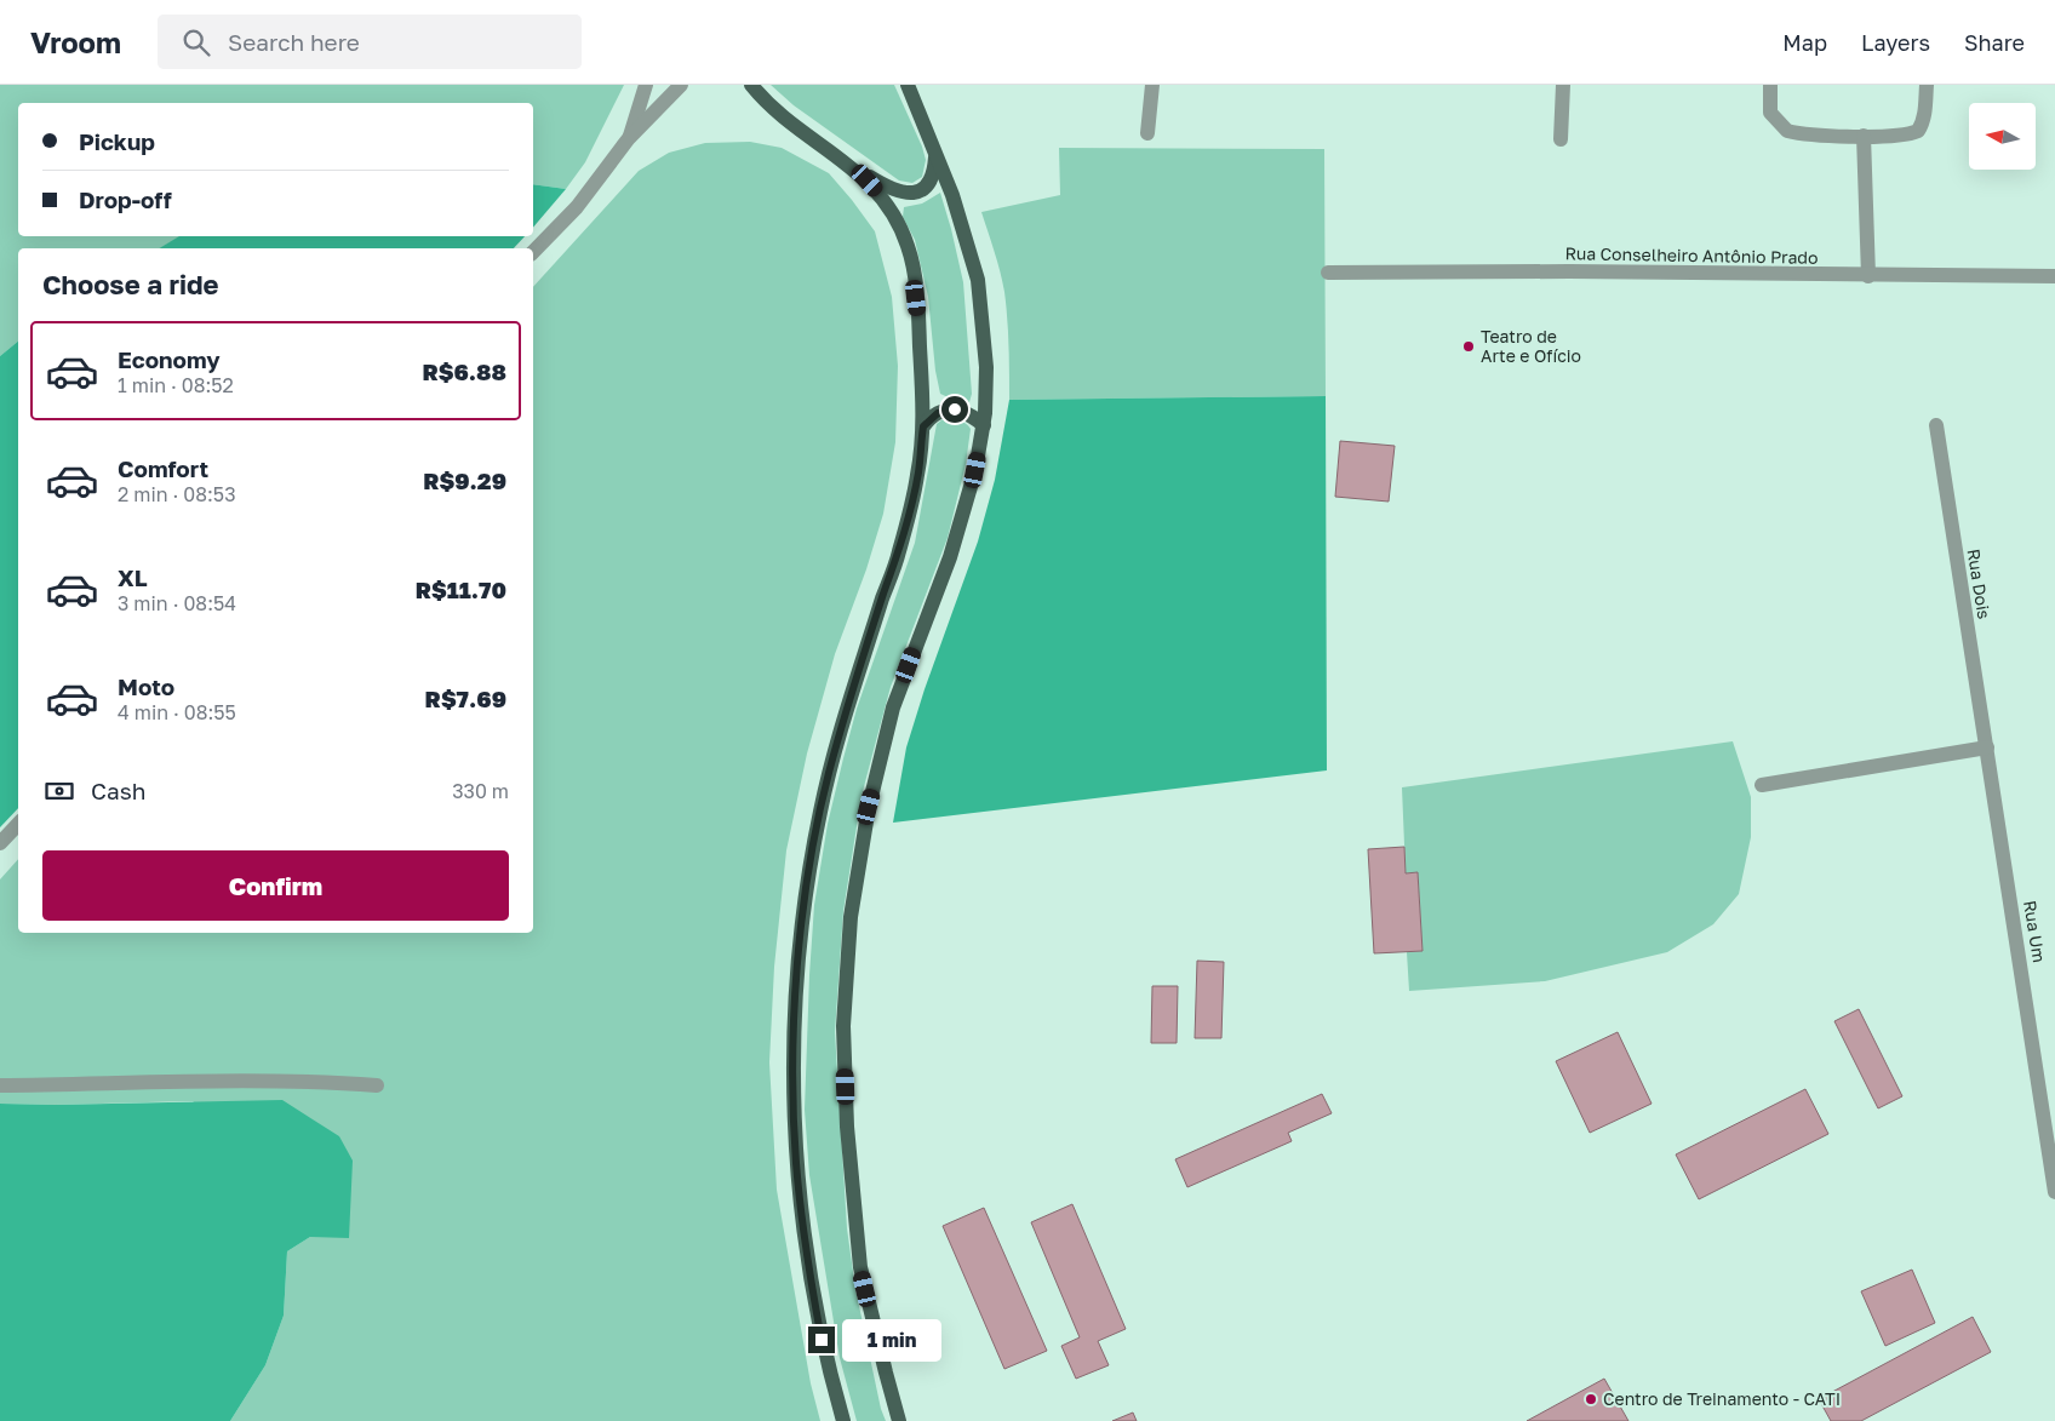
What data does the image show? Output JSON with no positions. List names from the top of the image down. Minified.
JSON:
{"streets":{"street":["Rua Conselheiro Antônio Prado","Rua Dois","Rua Um"]},"crossings":[["Rua Dois","Rua Um"]],"places":["Teatro de Arte e Ofício","Centro de Treinamento - CATI"],"north":"left","page":{"header":"Vroom","search":"Search here","nav":["Map","Layers","Share"],"banner":["Pickup","Drop-off"],"heading":"Choose a ride","list":[{"name":"Economy","note":"1 min · 08:52","value":"R$6.88"},{"name":"Comfort","note":"2 min · 08:53","value":"R$9.29"},{"name":"XL","note":"3 min · 08:54","value":"R$11.70"},{"name":"Moto","note":"4 min · 08:55","value":"R$7.69"}],"pay":["Cash","330 m"],"buttons":"Confirm","bubble":"1 min"}}
